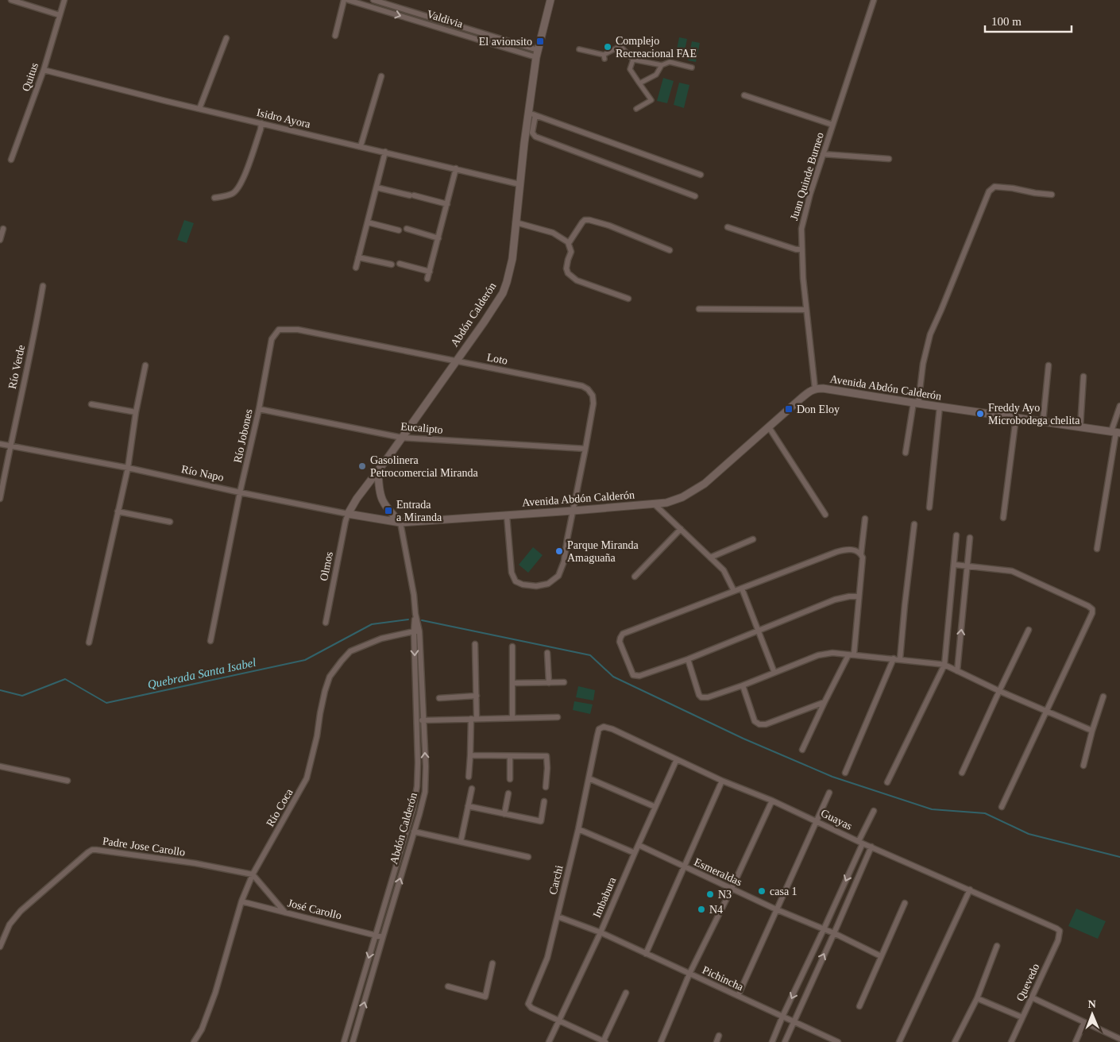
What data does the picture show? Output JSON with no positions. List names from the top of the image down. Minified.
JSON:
{"streets":{"street":["Valdivia","Quitus","Isidro Ayora","Juan Quinde Burneo","Abdón Calderón","Loto","Río Verde","Avenida Abdón Calderón","Eucalipto","Río Jobones","Río Napo","Olmos","Río Coca","Guayas","Padre Jose Carollo","Esmeraldas","Carchi","Imbabura","José Carollo","Pichincha","Quevedo"]},"crossings":[["Valdivia","Abdón Calderón"],["Quitus","Isidro Ayora"],["Isidro Ayora","Abdón Calderón"],["Juan Quinde Burneo","Avenida Abdón Calderón"],["Abdón Calderón","Loto"],["Abdón Calderón","Avenida Abdón Calderón"],["Abdón Calderón","Eucalipto"],["Abdón Calderón","Río Napo"],["Abdón Calderón","Olmos"],["Abdón Calderón","Río Coca"],["Abdón Calderón","José Carollo"],["Loto","Avenida Abdón Calderón"],["Loto","Eucalipto"],["Loto","Río Jobones"],["Río Verde","Río Napo"],["Avenida Abdón Calderón","Río Napo"],["Eucalipto","Río Jobones"],["Río Jobones","Río Napo"],["Río Napo","Olmos"],["Río Coca","Padre Jose Carollo"],["Río Coca","José Carollo"],["Guayas","Carchi"],["Guayas","Imbabura"],["Guayas","Quevedo"],["Esmeraldas","Imbabura"],["Carchi","Imbabura"],["Carchi","Pichincha"],["Imbabura","Pichincha"]],"water":["Quebrada Santa Isabel"],"places":{"transit":["El avionsito","Don Eloy","Entrada a Miranda"],"other":["Complejo Recreacional FAE","Freddy Ayo Microbodega chelita","Gasolinera Petrocomercial Miranda","Parque Miranda Amaguaña","casa 1","N3","N4"]},"scale_bar":"100 m","north":"top"}
